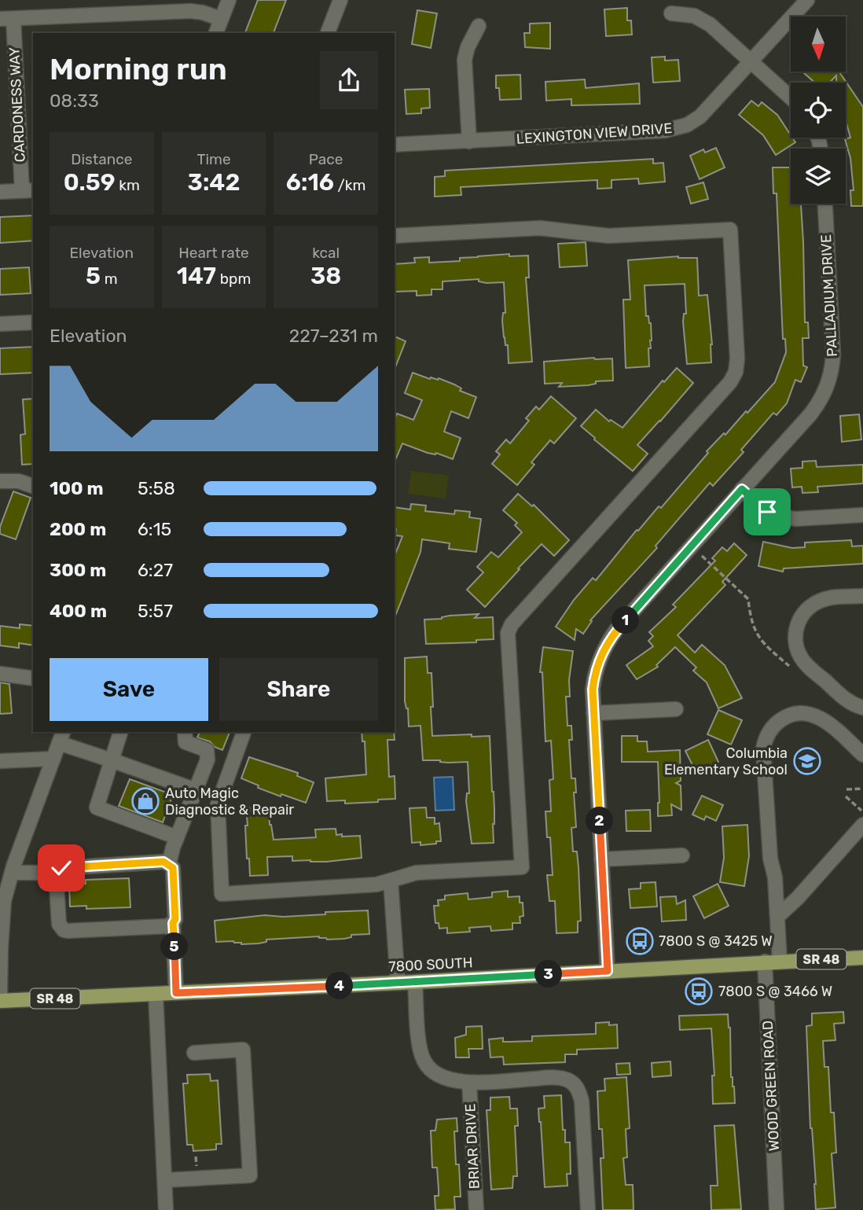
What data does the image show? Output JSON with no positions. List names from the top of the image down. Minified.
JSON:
{"streets":{"main road":["SR 48","7800 SOUTH"],"street":["CARDONESS WAY","LEXINGTON VIEW DRIVE","PALLADIUM DRIVE","WOOD GREEN ROAD","BRIAR DRIVE"]},"crossings":[["PALLADIUM DRIVE","7800 SOUTH"],["7800 SOUTH","WOOD GREEN ROAD"]],"places":{"school or university":["Columbia Elementary School"],"shop":["Auto Magic Diagnostic & Repair"],"bus stop":["7800 S @ 3425 W","7800 S @ 3466 W"]},"north":"bottom","page":{"heading":["Morning run","08:33"],"stats":[["Distance","0.59 km"],["Time","3:42"],["Pace","6:16 /km"],["Elevation","5 m"],["Heart rate","147 bpm"],["kcal","38"]],"chart":["Elevation","227–231 m"],"list":[{"name":"100 m","note":"5:58"},{"name":"200 m","note":"6:15"},{"name":"300 m","note":"6:27"},{"name":"400 m","note":"5:57"}],"pins":["1","2","5","3","4"],"buttons":["Save","Share"]}}
